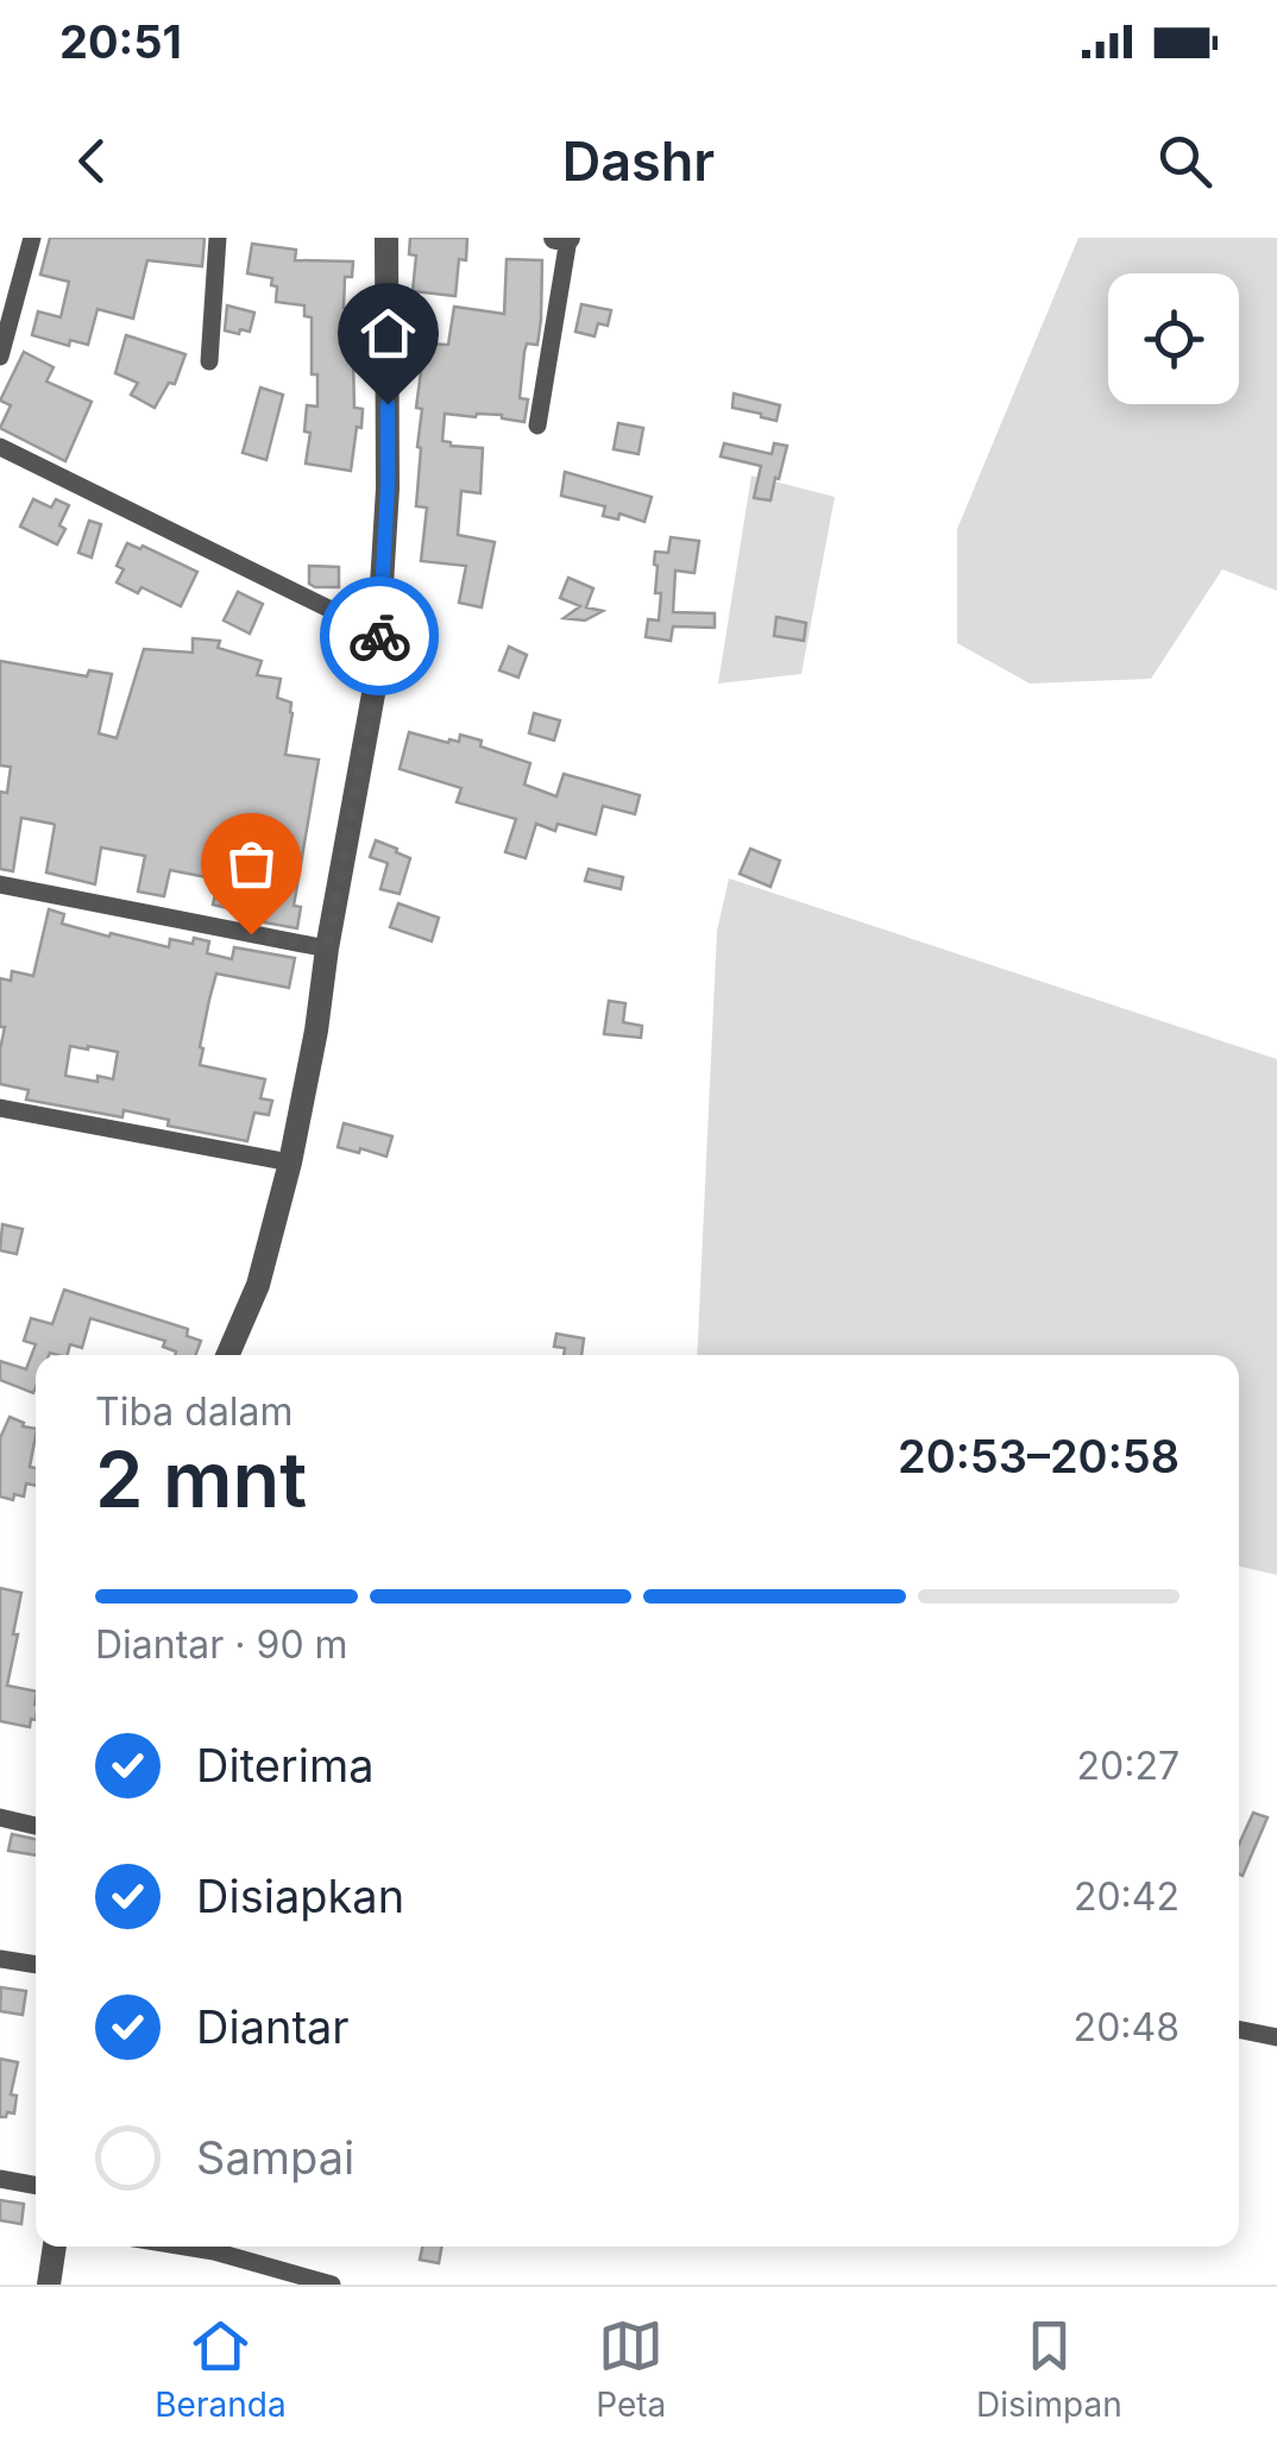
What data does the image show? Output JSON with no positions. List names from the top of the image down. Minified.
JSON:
{"page":{"status":"20:51","header":"Dashr","heading":["2 mnt","Tiba dalam","20:53–20:58"],"bar":"Diantar · 90 m","list":[["Diterima","20:27"],["Disiapkan","20:42"],["Diantar","20:48"],"Sampai"],"tabs":["Beranda","Peta","Disimpan"]}}
